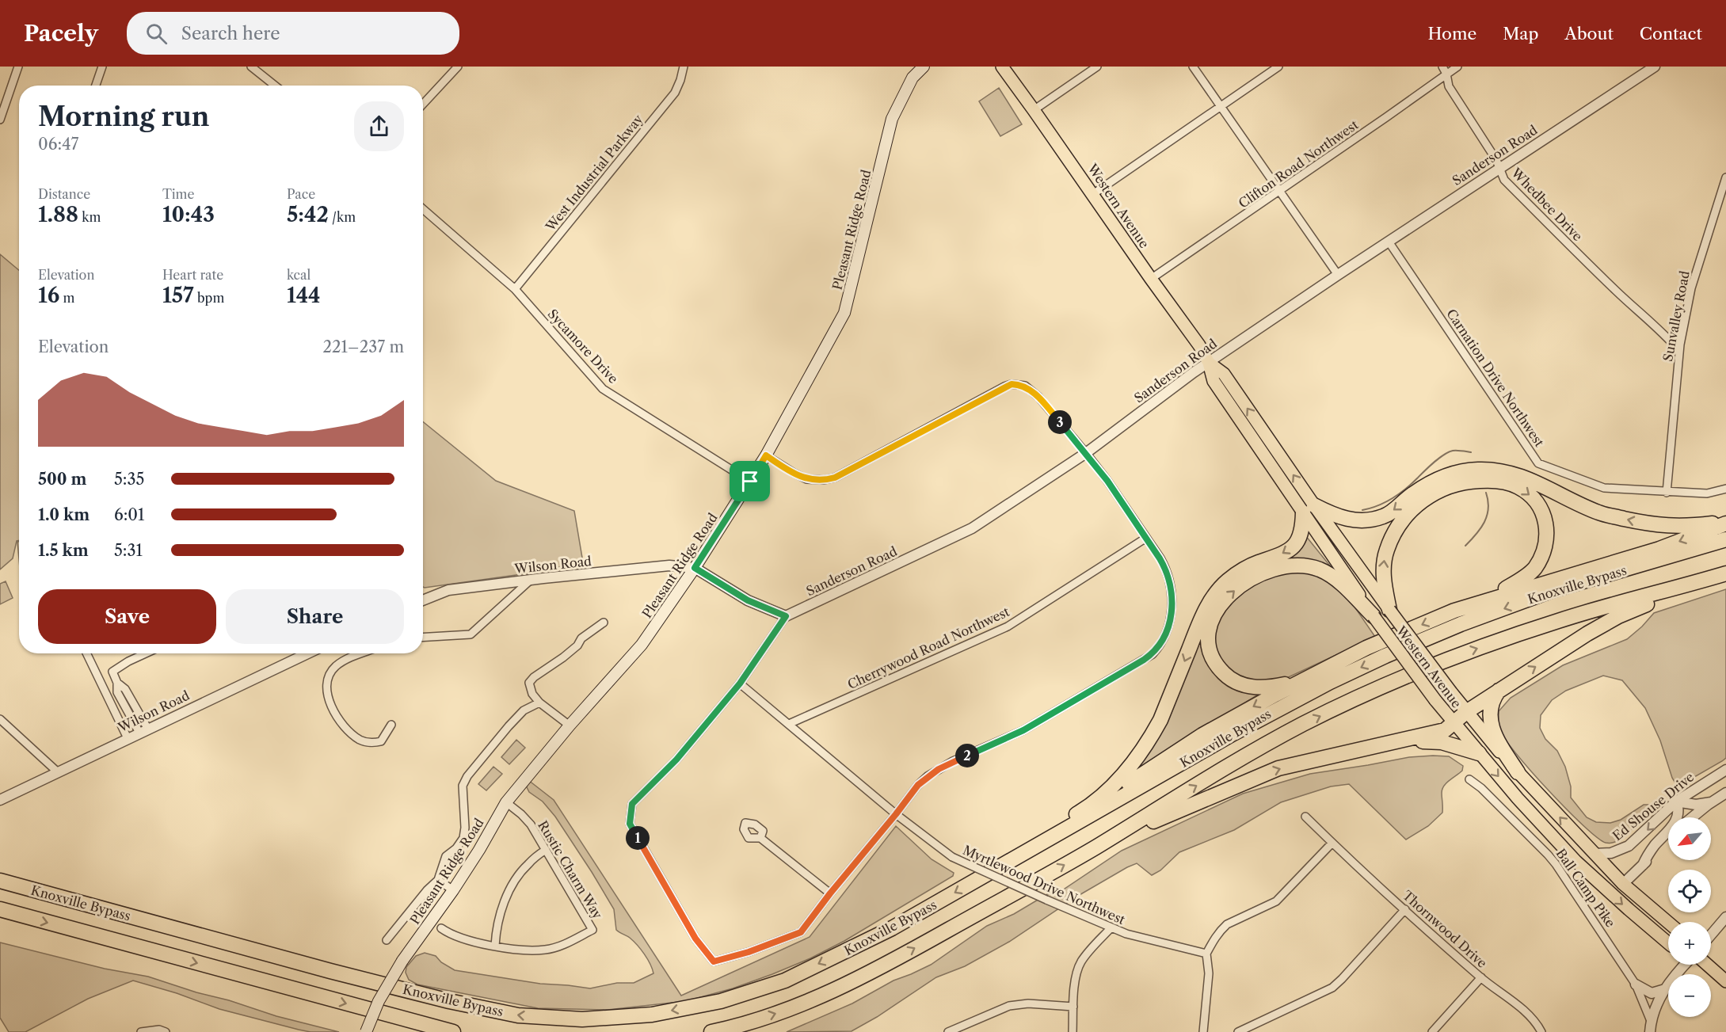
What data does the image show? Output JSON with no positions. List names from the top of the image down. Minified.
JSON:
{"streets":{"highway":["Knoxville Bypass"],"main road":["Western Avenue","Pleasant Ridge Road"],"street":["Sanderson Road","Clifton Road Northwest","West Industrial Parkway","Whedbee Drive","Sunvalley Road","Sycamore Drive","Carnation Drive Northwest","Wilson Road","Cherrywood Road Northwest","Ed Shouse Drive","Rustic Charm Way","Myrtlewood Drive Northwest","Ball Camp Pike","Thornwood Drive"]},"crossings":[["Sanderson Road","Whedbee Drive"],["Sanderson Road","Western Avenue"],["Sanderson Road","Carnation Drive Northwest"],["Clifton Road Northwest","Whedbee Drive"],["Clifton Road Northwest","Western Avenue"],["West Industrial Parkway","Sycamore Drive"],["Whedbee Drive","Sunvalley Road"],["Western Avenue","Ed Shouse Drive"],["Pleasant Ridge Road","Sycamore Drive"],["Pleasant Ridge Road","Wilson Road"],["Pleasant Ridge Road","Rustic Charm Way"],["Sunvalley Road","Carnation Drive Northwest"],["Cherrywood Road Northwest","Myrtlewood Drive Northwest"]],"north":"bottom left","page":{"header":"Pacely","search":"Search here","nav":["Home","Map","About","Contact"],"heading":["Morning run","06:47"],"stats":[["Distance","1.88 km"],["Time","10:43"],["Pace","5:42 /km"],["Elevation","16 m"],["Heart rate","157 bpm"],["kcal","144"]],"chart":["Elevation","221–237 m"],"pins":["3","2","1"],"list":[{"name":"500 m","note":"5:35"},{"name":"1.0 km","note":"6:01"},{"name":"1.5 km","note":"5:31"}],"buttons":["Save","Share"],"map_buttons":["+","−"]}}
